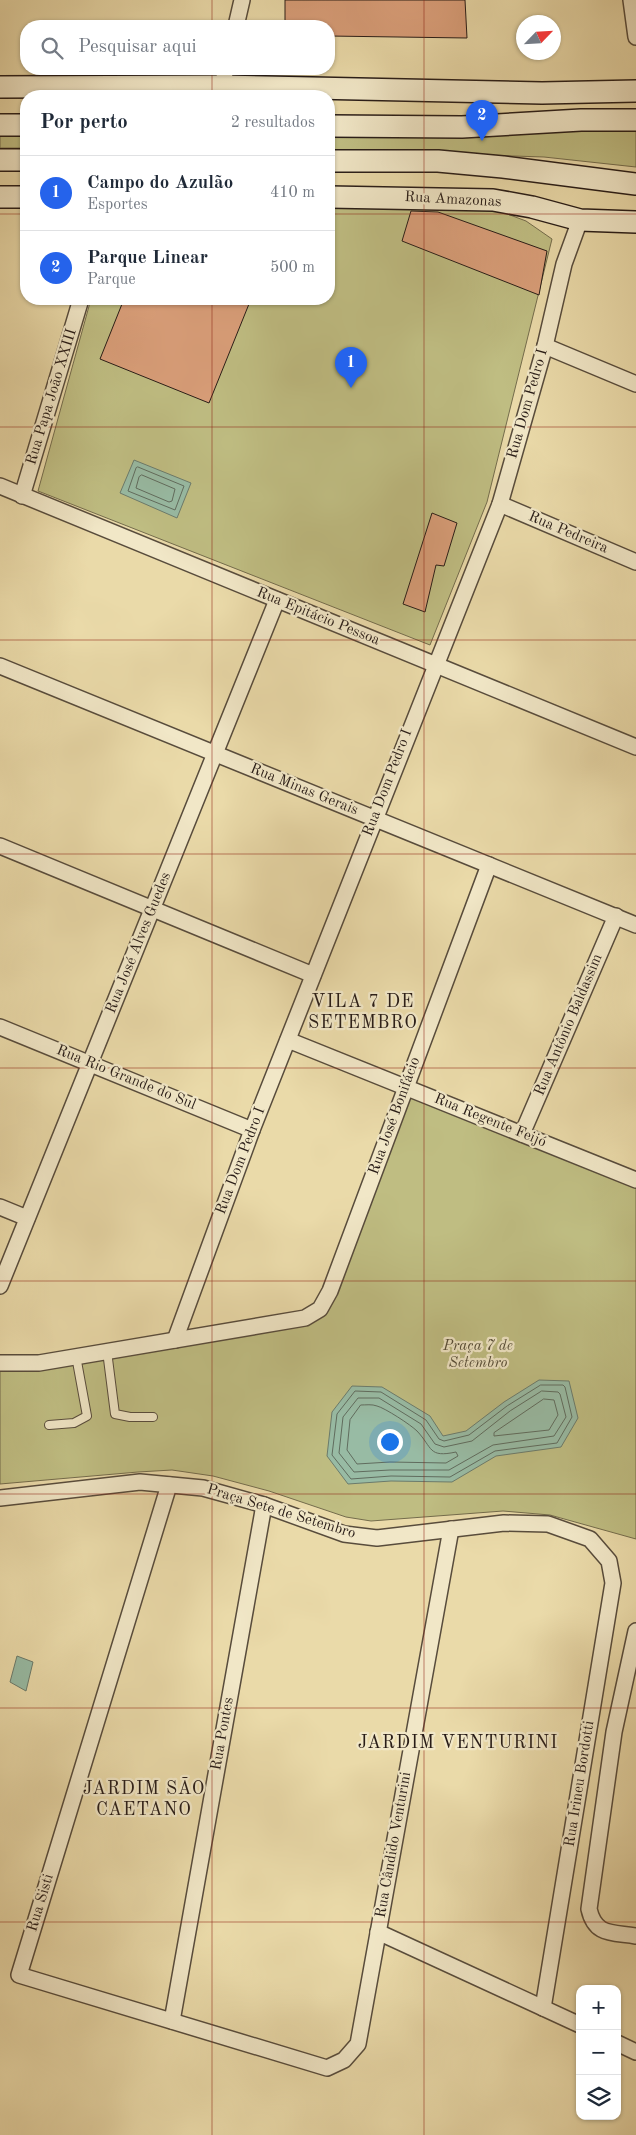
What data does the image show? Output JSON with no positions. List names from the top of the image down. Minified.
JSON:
{"streets":{"street":["Rua Amazonas","Rua Papa João XXIII","Rua Dom Pedro I","Rua Pedreira","Rua Epitácio Pessoa","Rua Minas Gerais","Rua José Alves Guedes","Rua Antônio Baldassim","Rua Rio Grande do Sul","Rua José Bonifácio","Rua Regente Feijó","Praça Sete de Setembro","Rua Pontes","Rua Irineu Bordotti","Rua Cândido Venturini","Rua Sisti"]},"crossings":[["Rua Amazonas","Rua Dom Pedro I"],["Rua Papa João XXIII","Rua Epitácio Pessoa"],["Rua Dom Pedro I","Rua Pedreira"],["Rua Dom Pedro I","Rua Epitácio Pessoa"],["Rua Dom Pedro I","Rua Minas Gerais"],["Rua Dom Pedro I","Rua Rio Grande do Sul"],["Rua Dom Pedro I","Rua José Bonifácio"],["Rua Dom Pedro I","Rua Regente Feijó"],["Rua Epitácio Pessoa","Rua José Alves Guedes"],["Rua Minas Gerais","Rua José Alves Guedes"],["Rua Minas Gerais","Rua Antônio Baldassim"],["Rua Minas Gerais","Rua José Bonifácio"],["Rua José Alves Guedes","Rua Rio Grande do Sul"],["Rua Antônio Baldassim","Rua Regente Feijó"],["Rua José Bonifácio","Rua Regente Feijó"],["Praça Sete de Setembro","Rua Pontes"],["Praça Sete de Setembro","Rua Irineu Bordotti"],["Praça Sete de Setembro","Rua Cândido Venturini"],["Praça Sete de Setembro","Rua Sisti"],["Rua Pontes","Rua Sisti"],["Rua Cândido Venturini","Rua Sisti"]],"districts":["VILA 7 DE SETEMBRO","JARDIM VENTURINI","JARDIM SÃO CAETANO"],"parks":["Praça 7 de Setembro"],"north":"top right","page":{"search":"Pesquisar aqui","heading":["Por perto","2 resultados"],"pins":["2","1"],"list":[{"mark":"1","name":"Campo do Azulão","note":"Esportes","value":"410 m"},{"mark":"2","name":"Parque Linear","note":"Parque","value":"500 m"}],"map_buttons":["+","−"]}}
